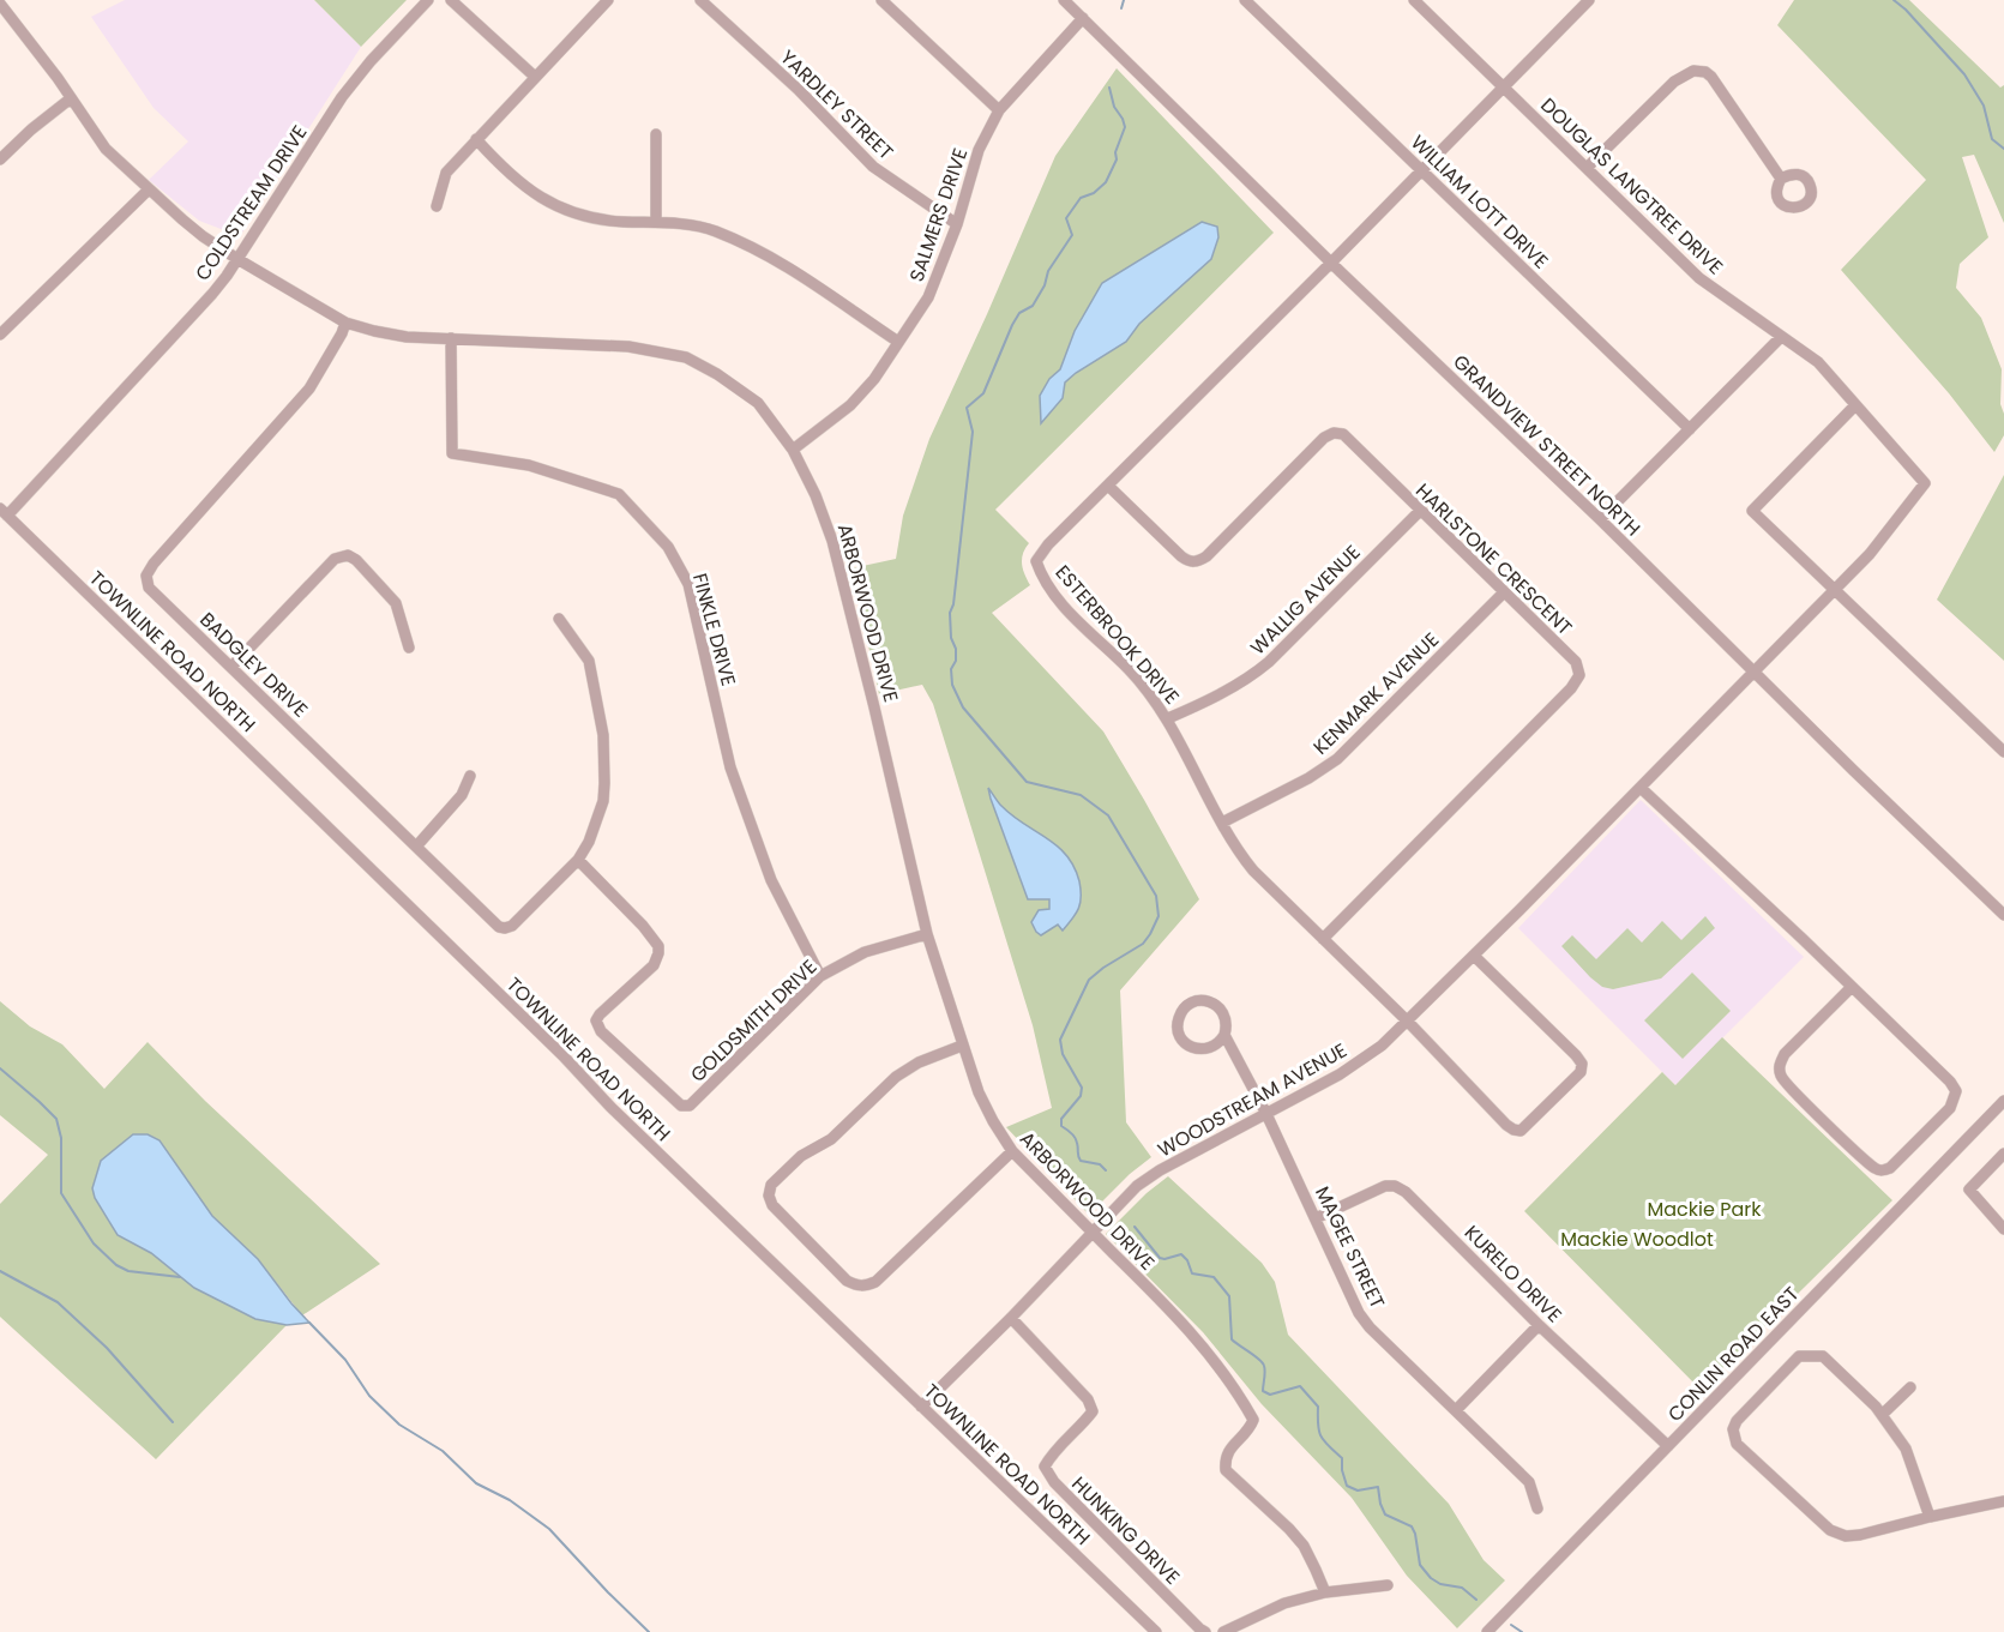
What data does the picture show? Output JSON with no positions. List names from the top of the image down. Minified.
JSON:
{"streets":{"street":["YARDLEY STREET","DOUGLAS LANGTREE DRIVE","WILLIAM LOTT DRIVE","COLDSTREAM DRIVE","SALMERS DRIVE","GRANDVIEW STREET NORTH","HARLSTONE CRESCENT","WALLIG AVENUE","ARBORWOOD DRIVE","FINKLE DRIVE","ESTERBROOK DRIVE","TOWNLINE ROAD NORTH","BADGLEY DRIVE","KENMARK AVENUE","GOLDSMITH DRIVE","WOODSTREAM AVENUE","MAGEE STREET","KURELO DRIVE","CONLIN ROAD EAST","HUNKING DRIVE"]},"crossings":[["YARDLEY STREET","SALMERS DRIVE"],["DOUGLAS LANGTREE DRIVE","GRANDVIEW STREET NORTH"],["DOUGLAS LANGTREE DRIVE","ESTERBROOK DRIVE"],["DOUGLAS LANGTREE DRIVE","WOODSTREAM AVENUE"],["WILLIAM LOTT DRIVE","ESTERBROOK DRIVE"],["COLDSTREAM DRIVE","ARBORWOOD DRIVE"],["COLDSTREAM DRIVE","TOWNLINE ROAD NORTH"],["SALMERS DRIVE","GRANDVIEW STREET NORTH"],["SALMERS DRIVE","ARBORWOOD DRIVE"],["GRANDVIEW STREET NORTH","ESTERBROOK DRIVE"],["GRANDVIEW STREET NORTH","WOODSTREAM AVENUE"],["HARLSTONE CRESCENT","WALLIG AVENUE"],["HARLSTONE CRESCENT","ESTERBROOK DRIVE"],["HARLSTONE CRESCENT","KENMARK AVENUE"],["WALLIG AVENUE","ESTERBROOK DRIVE"],["ARBORWOOD DRIVE","FINKLE DRIVE"],["ARBORWOOD DRIVE","BADGLEY DRIVE"],["ARBORWOOD DRIVE","GOLDSMITH DRIVE"],["ARBORWOOD DRIVE","WOODSTREAM AVENUE"],["FINKLE DRIVE","GOLDSMITH DRIVE"],["ESTERBROOK DRIVE","KENMARK AVENUE"],["ESTERBROOK DRIVE","WOODSTREAM AVENUE"],["TOWNLINE ROAD NORTH","WOODSTREAM AVENUE"],["BADGLEY DRIVE","GOLDSMITH DRIVE"],["WOODSTREAM AVENUE","MAGEE STREET"],["WOODSTREAM AVENUE","HUNKING DRIVE"],["MAGEE STREET","KURELO DRIVE"],["KURELO DRIVE","CONLIN ROAD EAST"]],"parks":["Mackie Park","Mackie Woodlot"]}
